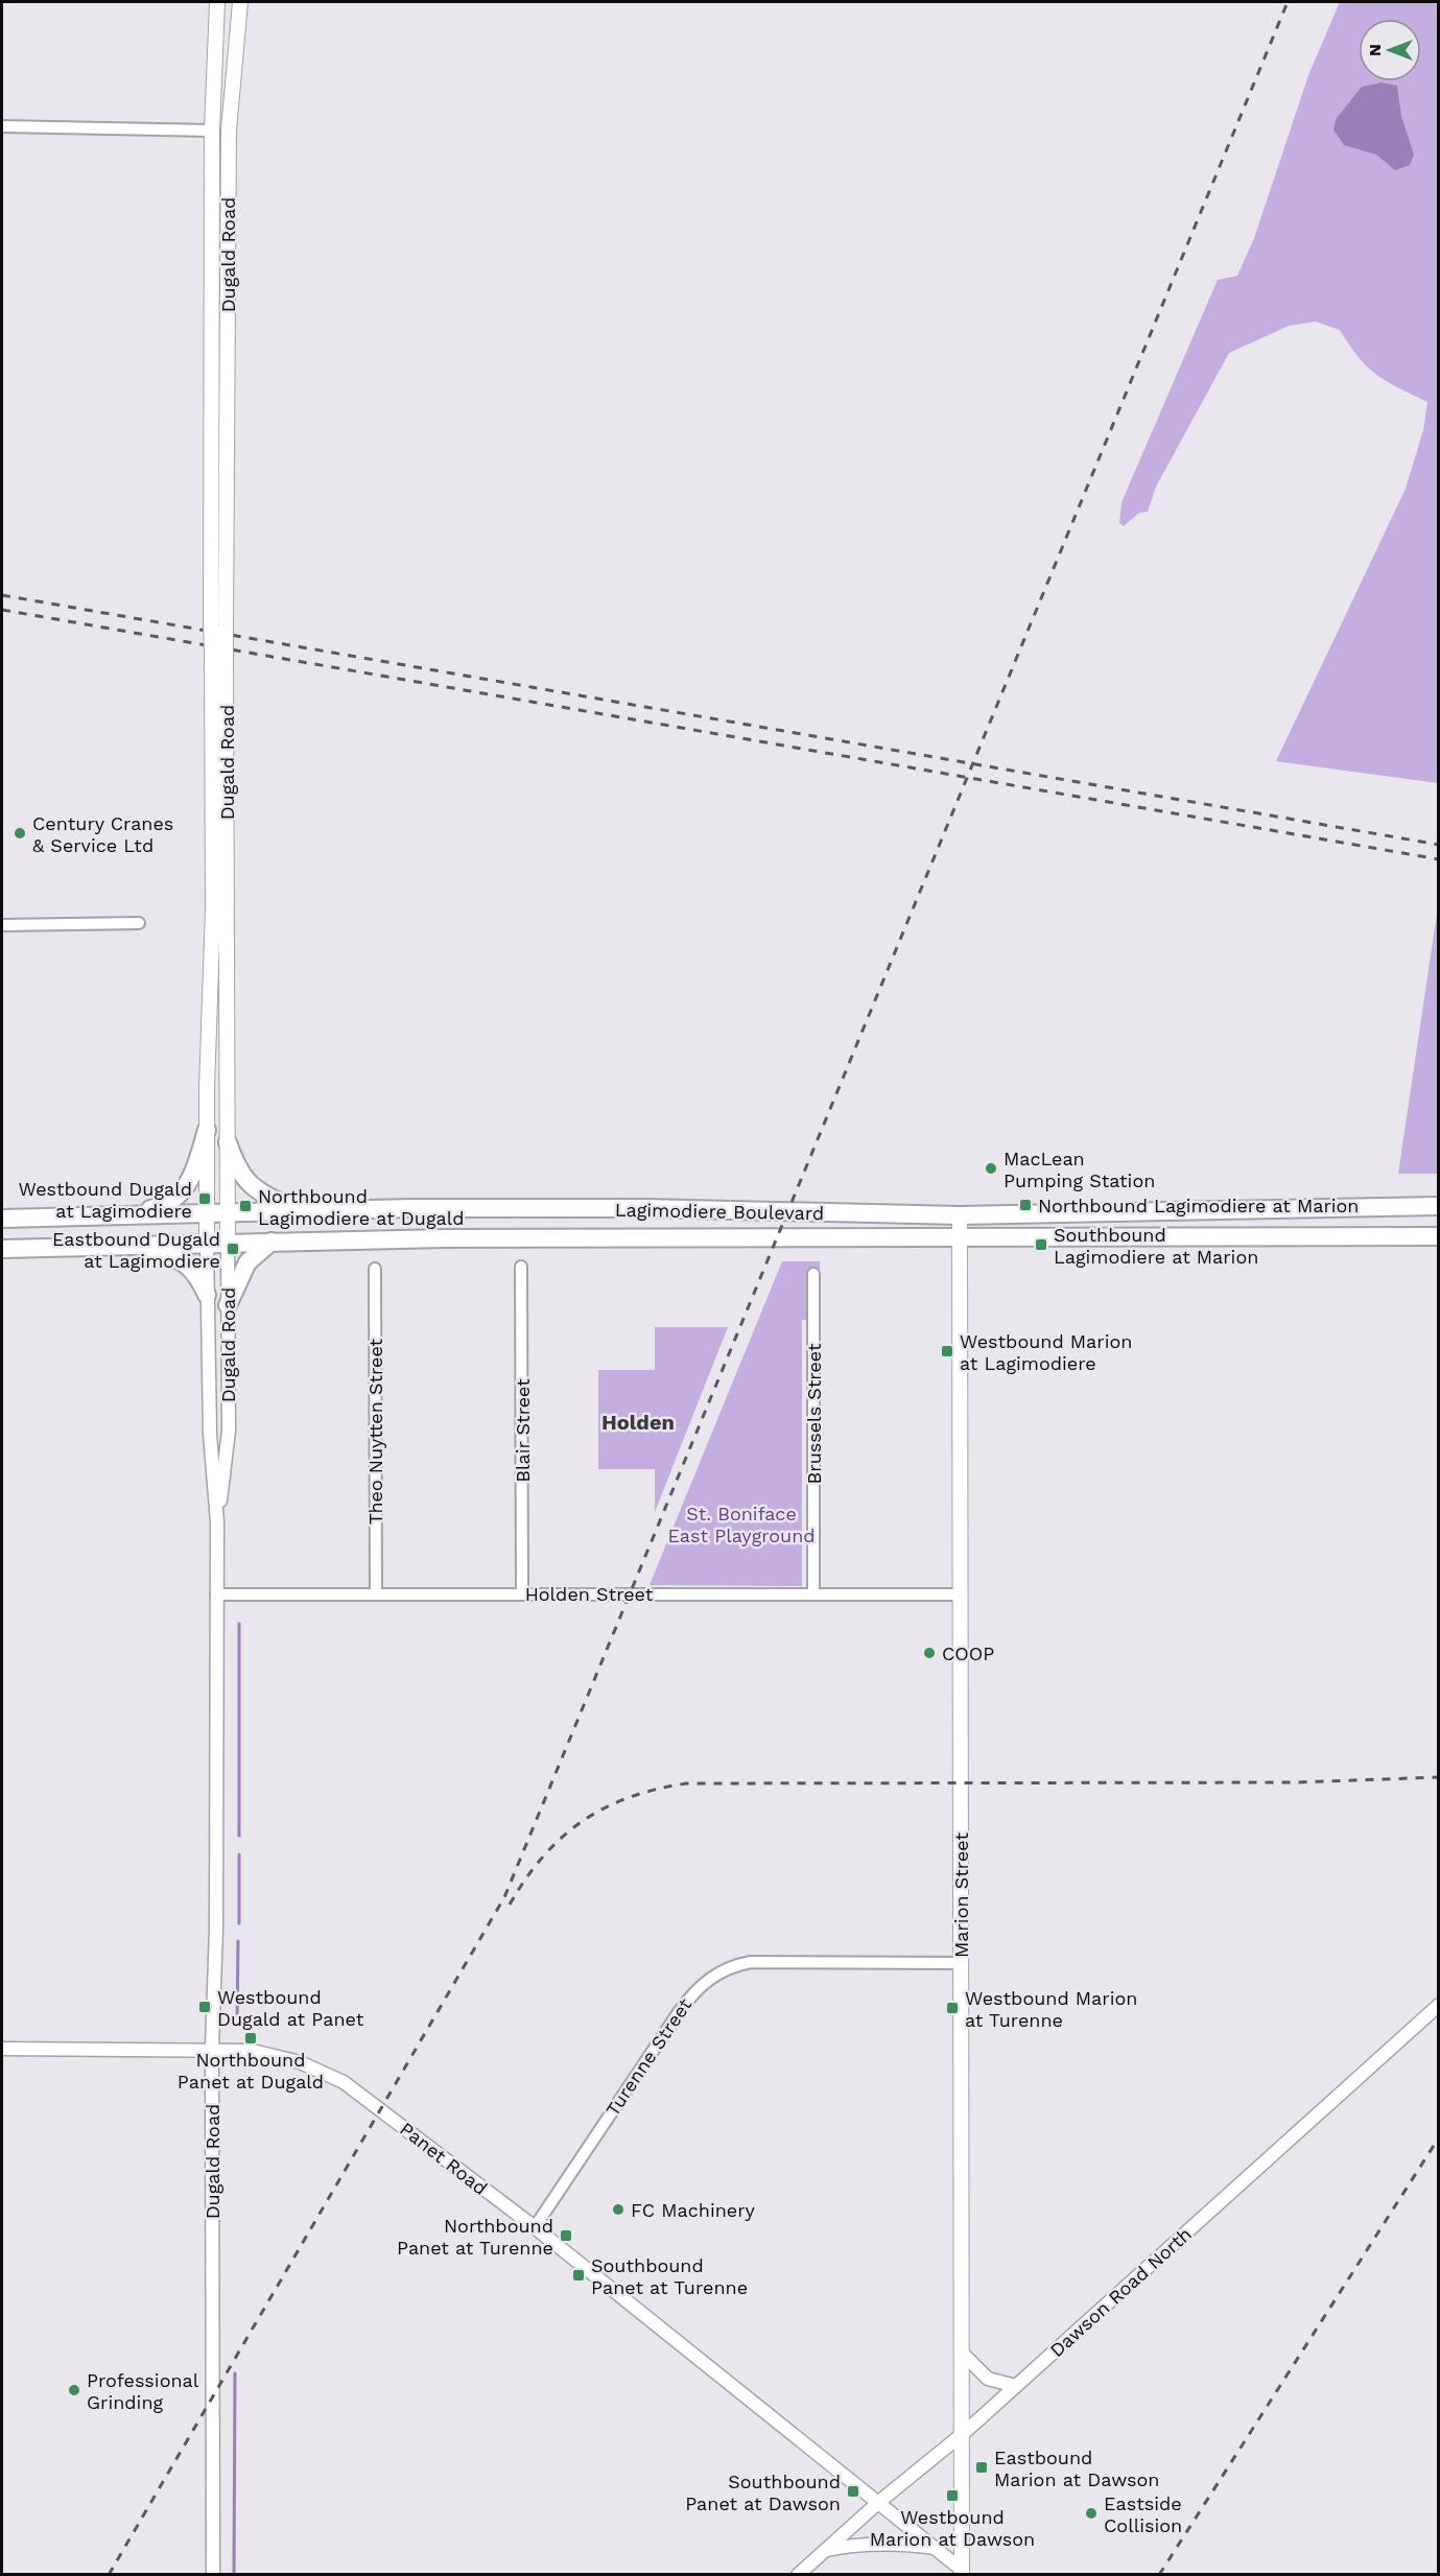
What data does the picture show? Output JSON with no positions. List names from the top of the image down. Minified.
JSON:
{"streets":{"main road":["Dugald Road","Lagimodiere Boulevard","Marion Street"],"street":["Brussels Street","Blair Street","Theo Nuytten Street","Holden Street","Turenne Street","Panet Road","Dawson Road North"]},"crossings":[["Dugald Road","Lagimodiere Boulevard"],["Dugald Road","Holden Street"],["Dugald Road","Panet Road"],["Lagimodiere Boulevard","Marion Street"],["Brussels Street","Holden Street"],["Blair Street","Holden Street"],["Theo Nuytten Street","Holden Street"],["Holden Street","Marion Street"],["Marion Street","Turenne Street"],["Marion Street","Panet Road"],["Marion Street","Dawson Road North"],["Turenne Street","Panet Road"],["Panet Road","Dawson Road North"]],"districts":["Holden"],"parks":["St. Boniface East Playground"],"places":{"other":["Century Cranes & Service Ltd","MacLean Pumping Station","COOP","FC Machinery","Professional Grinding","Eastside Collision"],"transit":["Westbound Dugald at Lagimodiere","Northbound Lagimodiere at Marion","Northbound Lagimodiere at Dugald","Southbound Lagimodiere at Marion","Eastbound Dugald at Lagimodiere","Westbound Marion at Lagimodiere","Westbound Dugald at Panet","Westbound Marion at Turenne","Northbound Panet at Dugald","Northbound Panet at Turenne","Southbound Panet at Turenne","Eastbound Marion at Dawson","Southbound Panet at Dawson","Westbound Marion at Dawson"]},"north":"left"}
